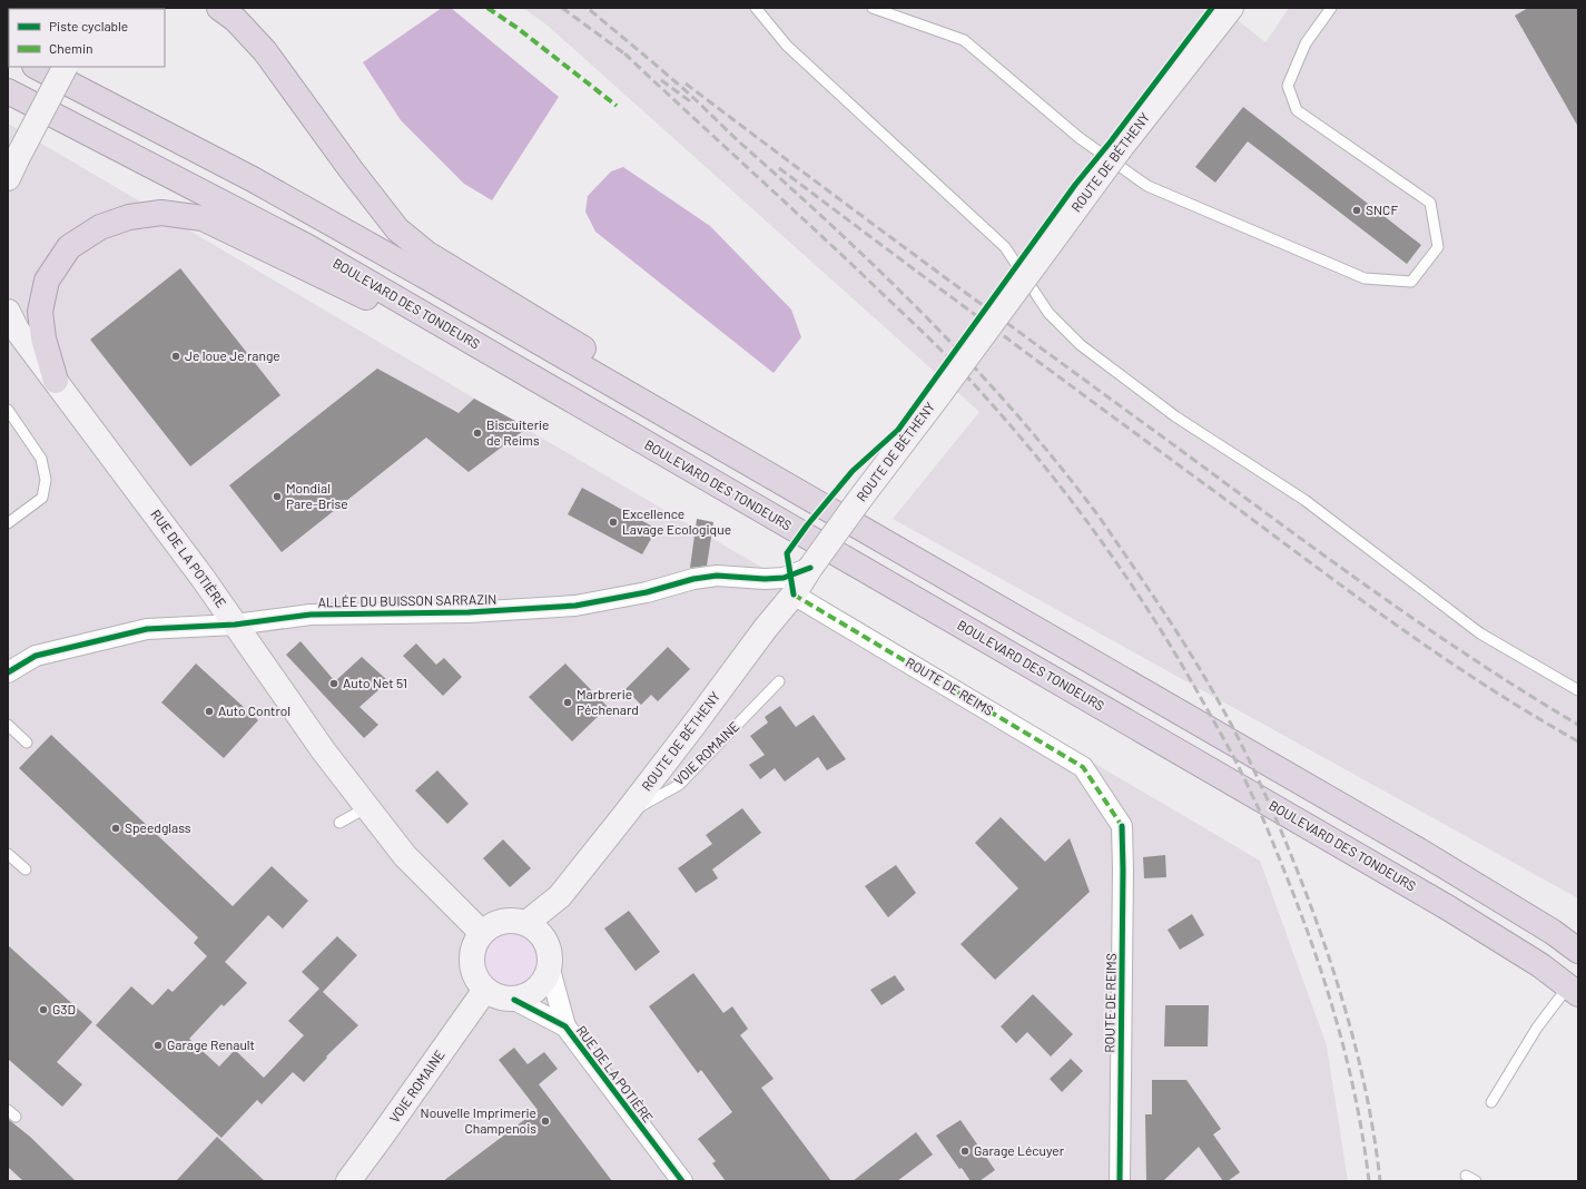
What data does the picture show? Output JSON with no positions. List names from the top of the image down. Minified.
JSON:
{"streets":{"highway":["BOULEVARD DES TONDEURS"],"main road":["ROUTE DE BÉTHENY","RUE DE LA POTIÈRE","VOIE ROMAINE"],"street":["ALLÉE DU BUISSON SARRAZIN","ROUTE DE REIMS"]},"crossings":[["ROUTE DE BÉTHENY","RUE DE LA POTIÈRE"],["ROUTE DE BÉTHENY","ALLÉE DU BUISSON SARRAZIN"],["ROUTE DE BÉTHENY","ROUTE DE REIMS"],["ROUTE DE BÉTHENY","VOIE ROMAINE"],["RUE DE LA POTIÈRE","ALLÉE DU BUISSON SARRAZIN"],["RUE DE LA POTIÈRE","VOIE ROMAINE"]],"places":["SNCF","Je loue Je range","Biscuiterie de Reims","Mondial Pare-Brise","Excellence Lavage Ecologique","Auto Net 51","Marbrerie Péchenard","Auto Control","Speedglass","G3D","Garage Renault","Nouvelle Imprimerie Champenois","Garage Lécuyer"],"legend":["Piste cyclable","Chemin"]}
